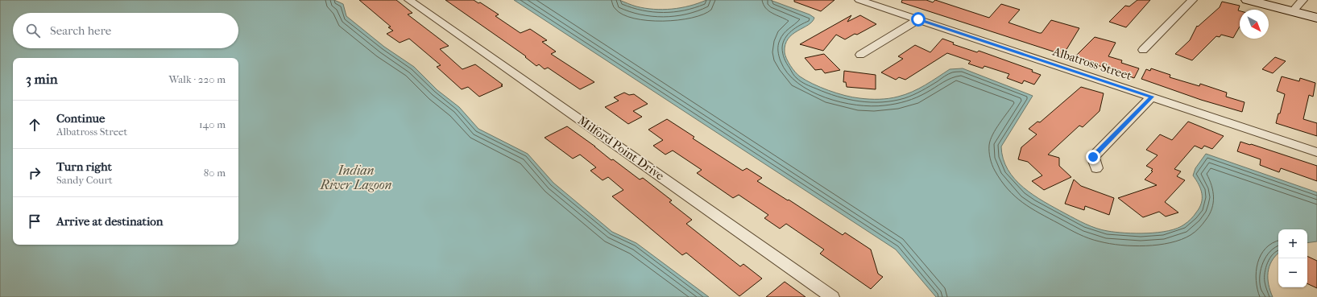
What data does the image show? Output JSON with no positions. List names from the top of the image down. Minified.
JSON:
{"streets":{"street":["Albatross Street","Milford Point Drive"]},"water":["Indian River Lagoon"],"north":"bottom right","page":{"search":"Search here","heading":["3 min","Walk · 220 m"],"list":[["Continue","Albatross Street","140 m"],["Turn right","Sandy Court","80 m"],"Arrive at destination"],"map_buttons":["+","−"]}}
